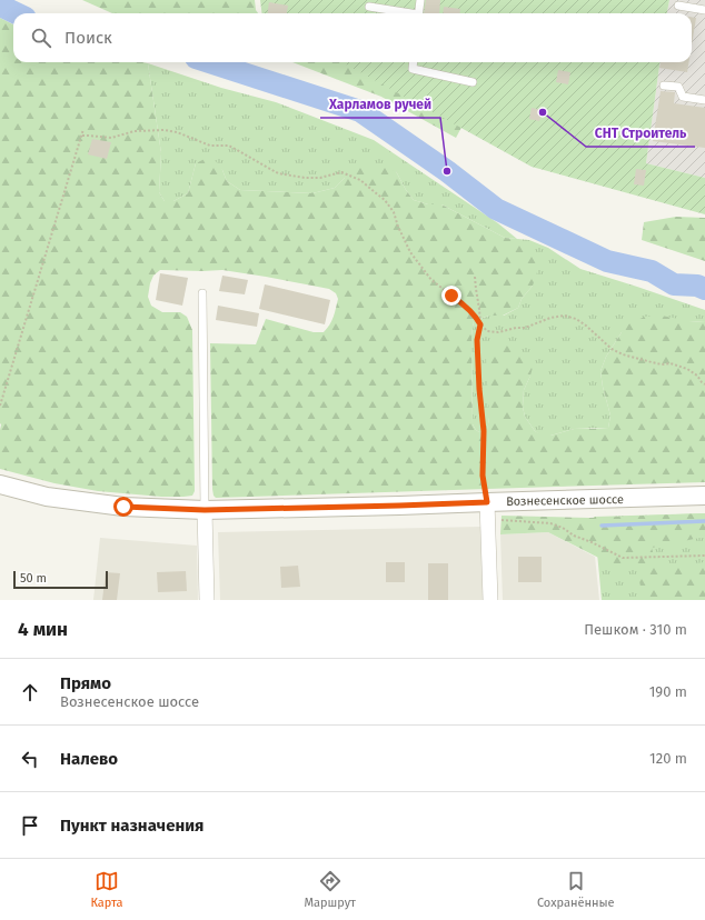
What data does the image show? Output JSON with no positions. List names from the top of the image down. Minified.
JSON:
{"streets":{"street":["Вознесенское шоссе"]},"places":["СНТ Строитель","Харламов ручей"],"scale_bar":"50 m","page":{"search":"Поиск","scale":"50 m","heading":["4 мин","Пешком · 310 m"],"list":[["Прямо","Вознесенское шоссе","190 m"],["Налево","120 m"],"Пункт назначения"],"nav":["Карта","Маршрут","Сохранённые"]}}
